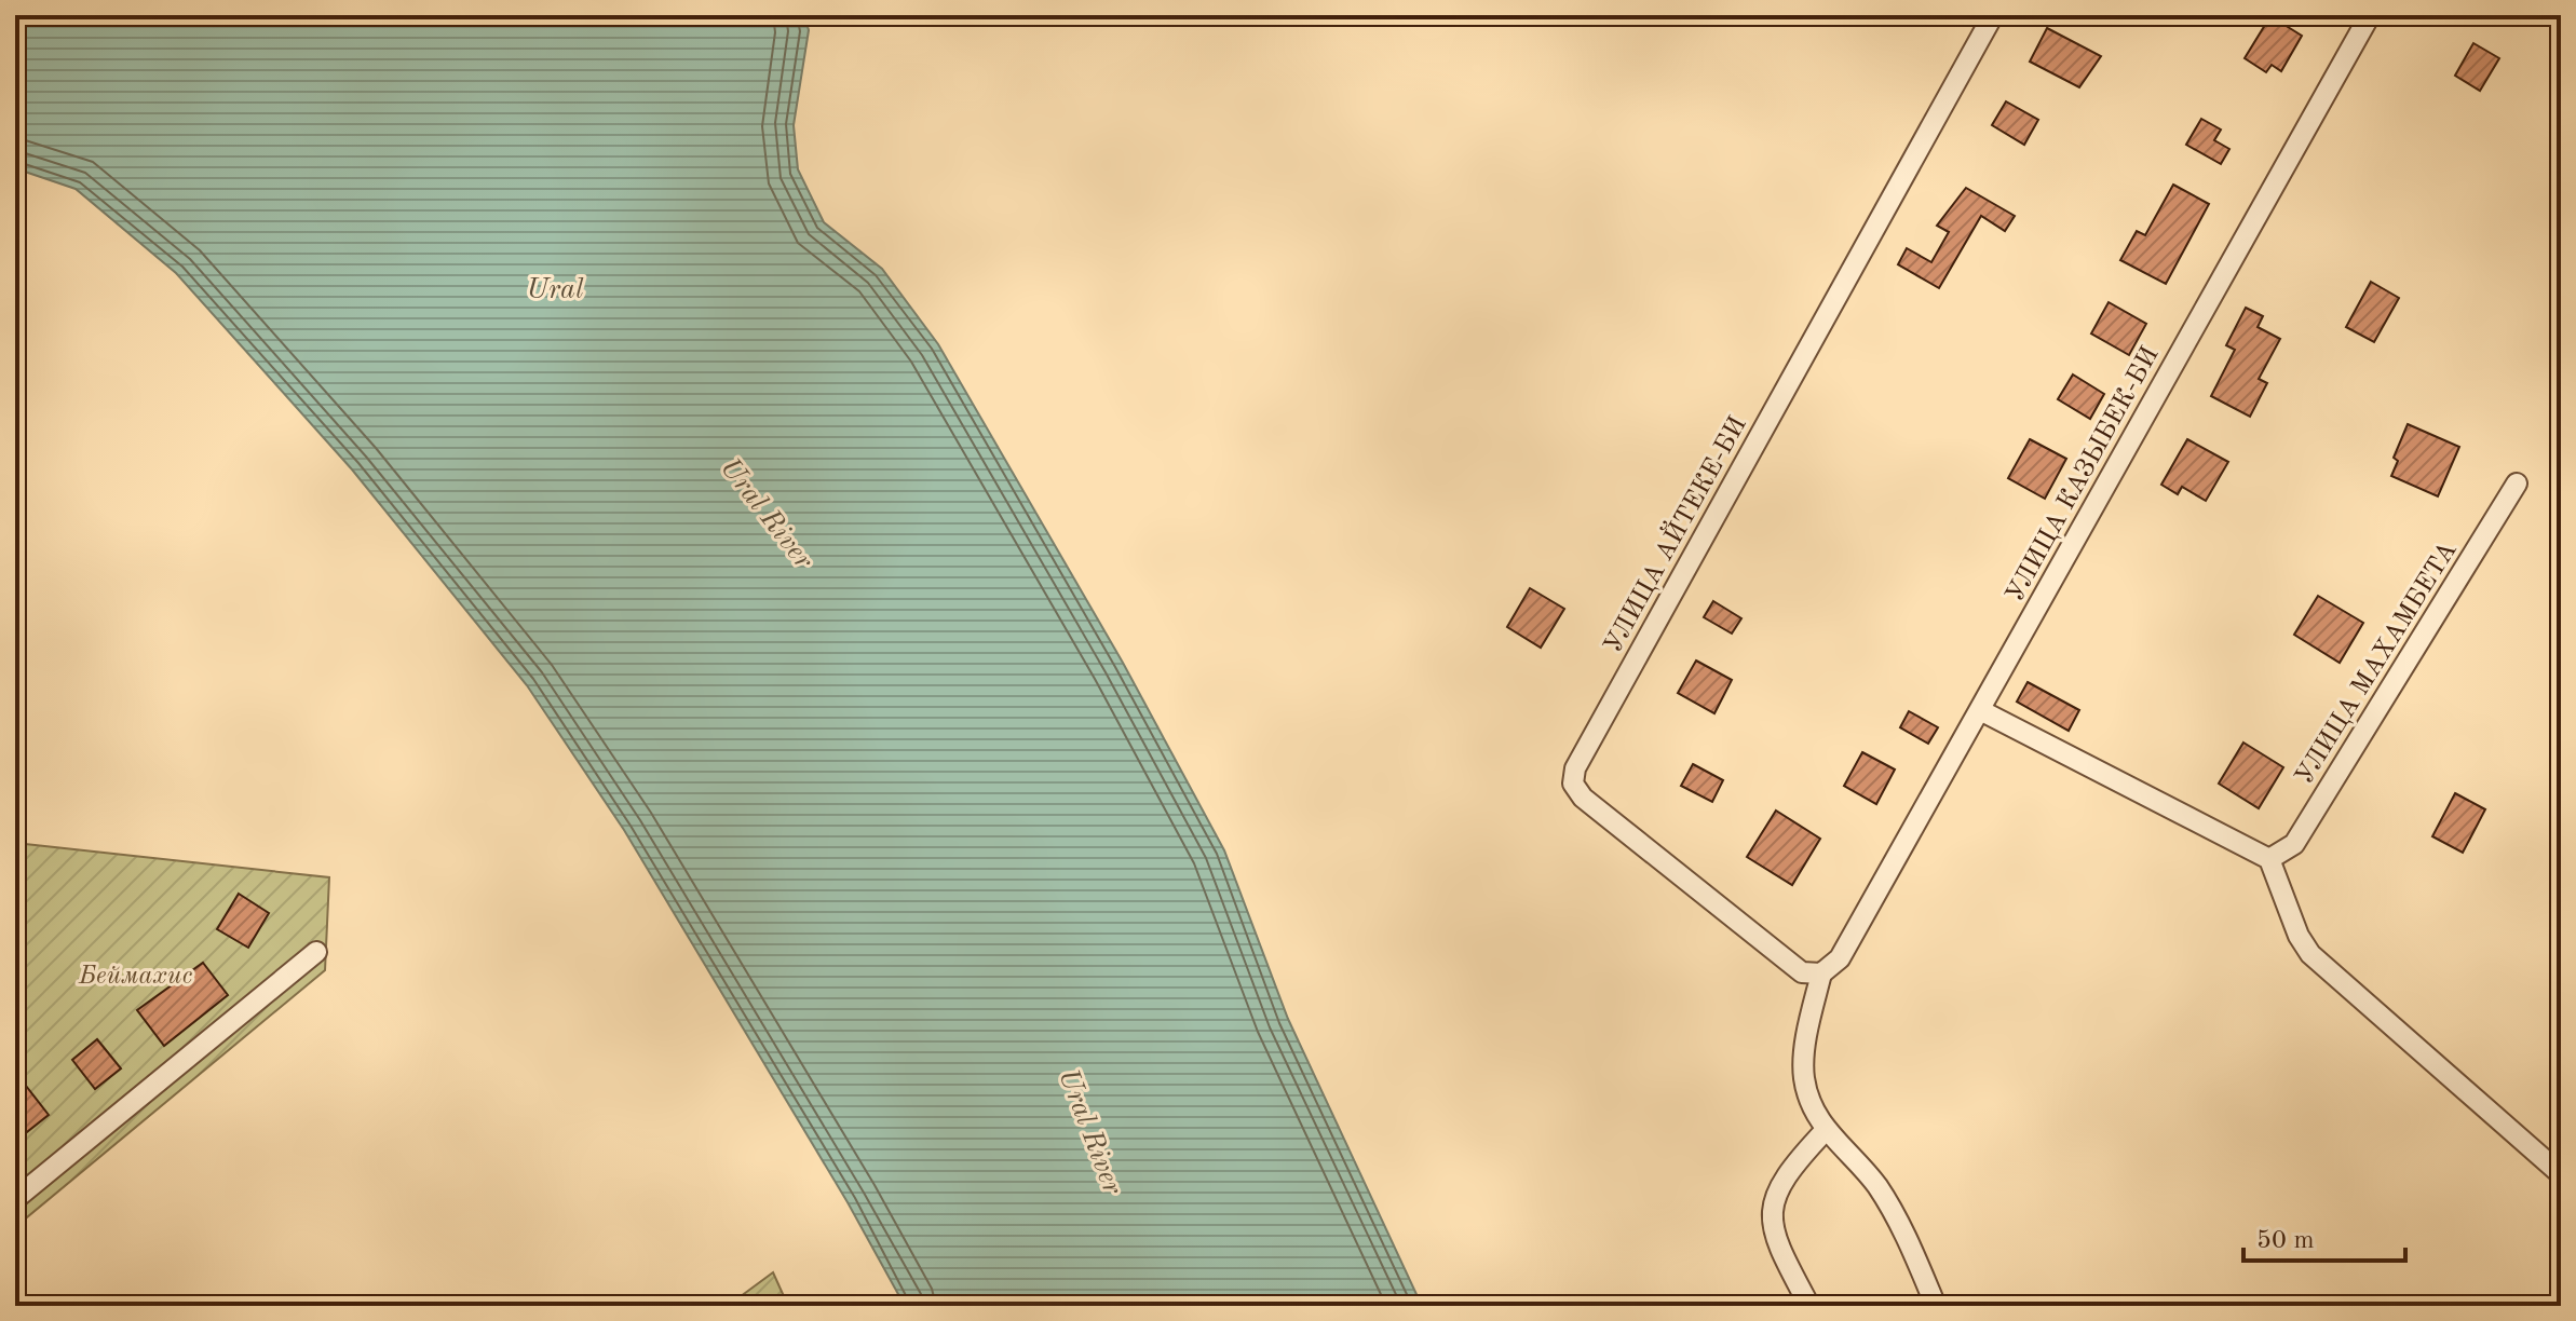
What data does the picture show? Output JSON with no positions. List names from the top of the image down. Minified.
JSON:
{"streets":{"street":["УЛИЦА КАЗЫБЕК-БИ","УЛИЦА АЙТЕКЕ-БИ","УЛИЦА МАХАМБЕТА"]},"crossings":[["УЛИЦА КАЗЫБЕК-БИ","УЛИЦА АЙТЕКЕ-БИ"]],"water":["Ural","Ural River"],"parks":["Беймахис"],"scale_bar":"50 m"}
